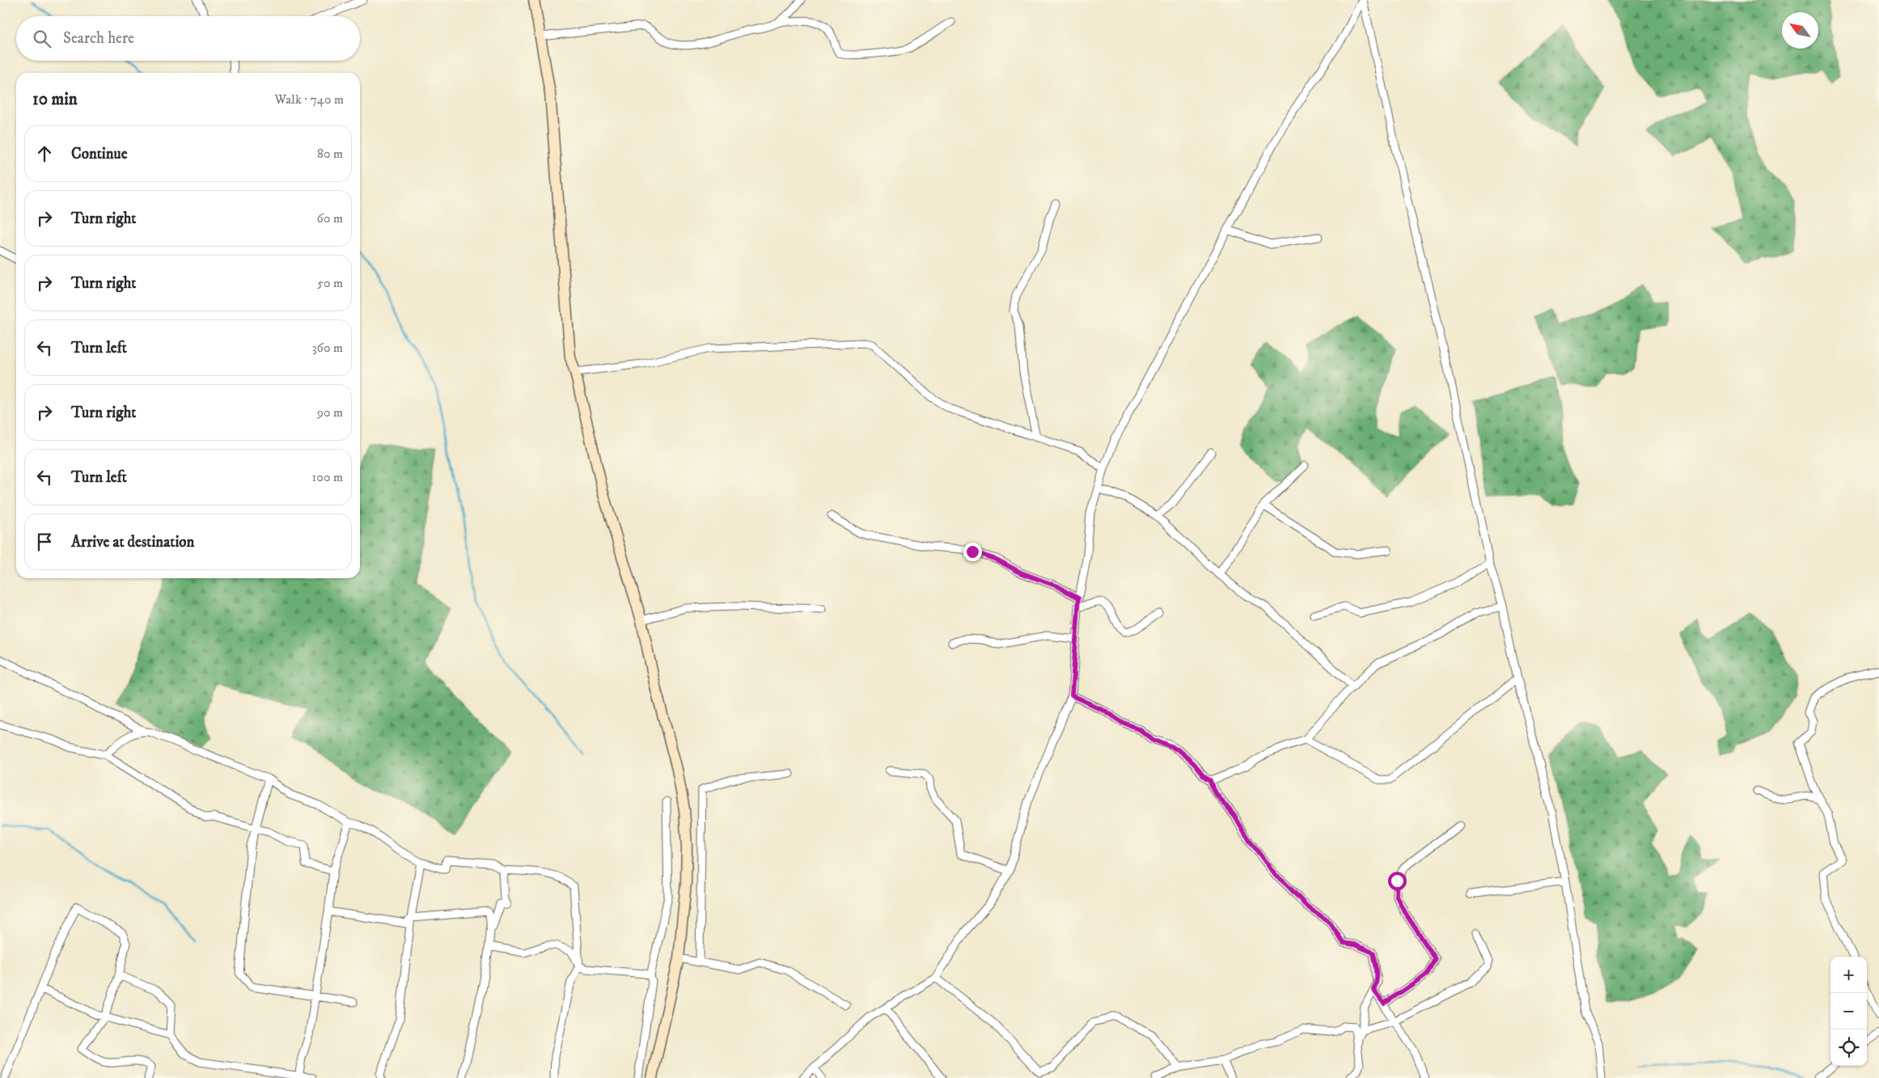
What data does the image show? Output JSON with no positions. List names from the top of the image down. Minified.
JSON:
{"north":"top left","page":{"search":"Search here","heading":["10 min","Walk · 740 m"],"list":[["Continue","80 m"],["Turn right","60 m"],["Turn right","50 m"],["Turn left","360 m"],["Turn right","90 m"],["Turn left","100 m"],"Arrive at destination"],"map_buttons":["+","−"]}}
